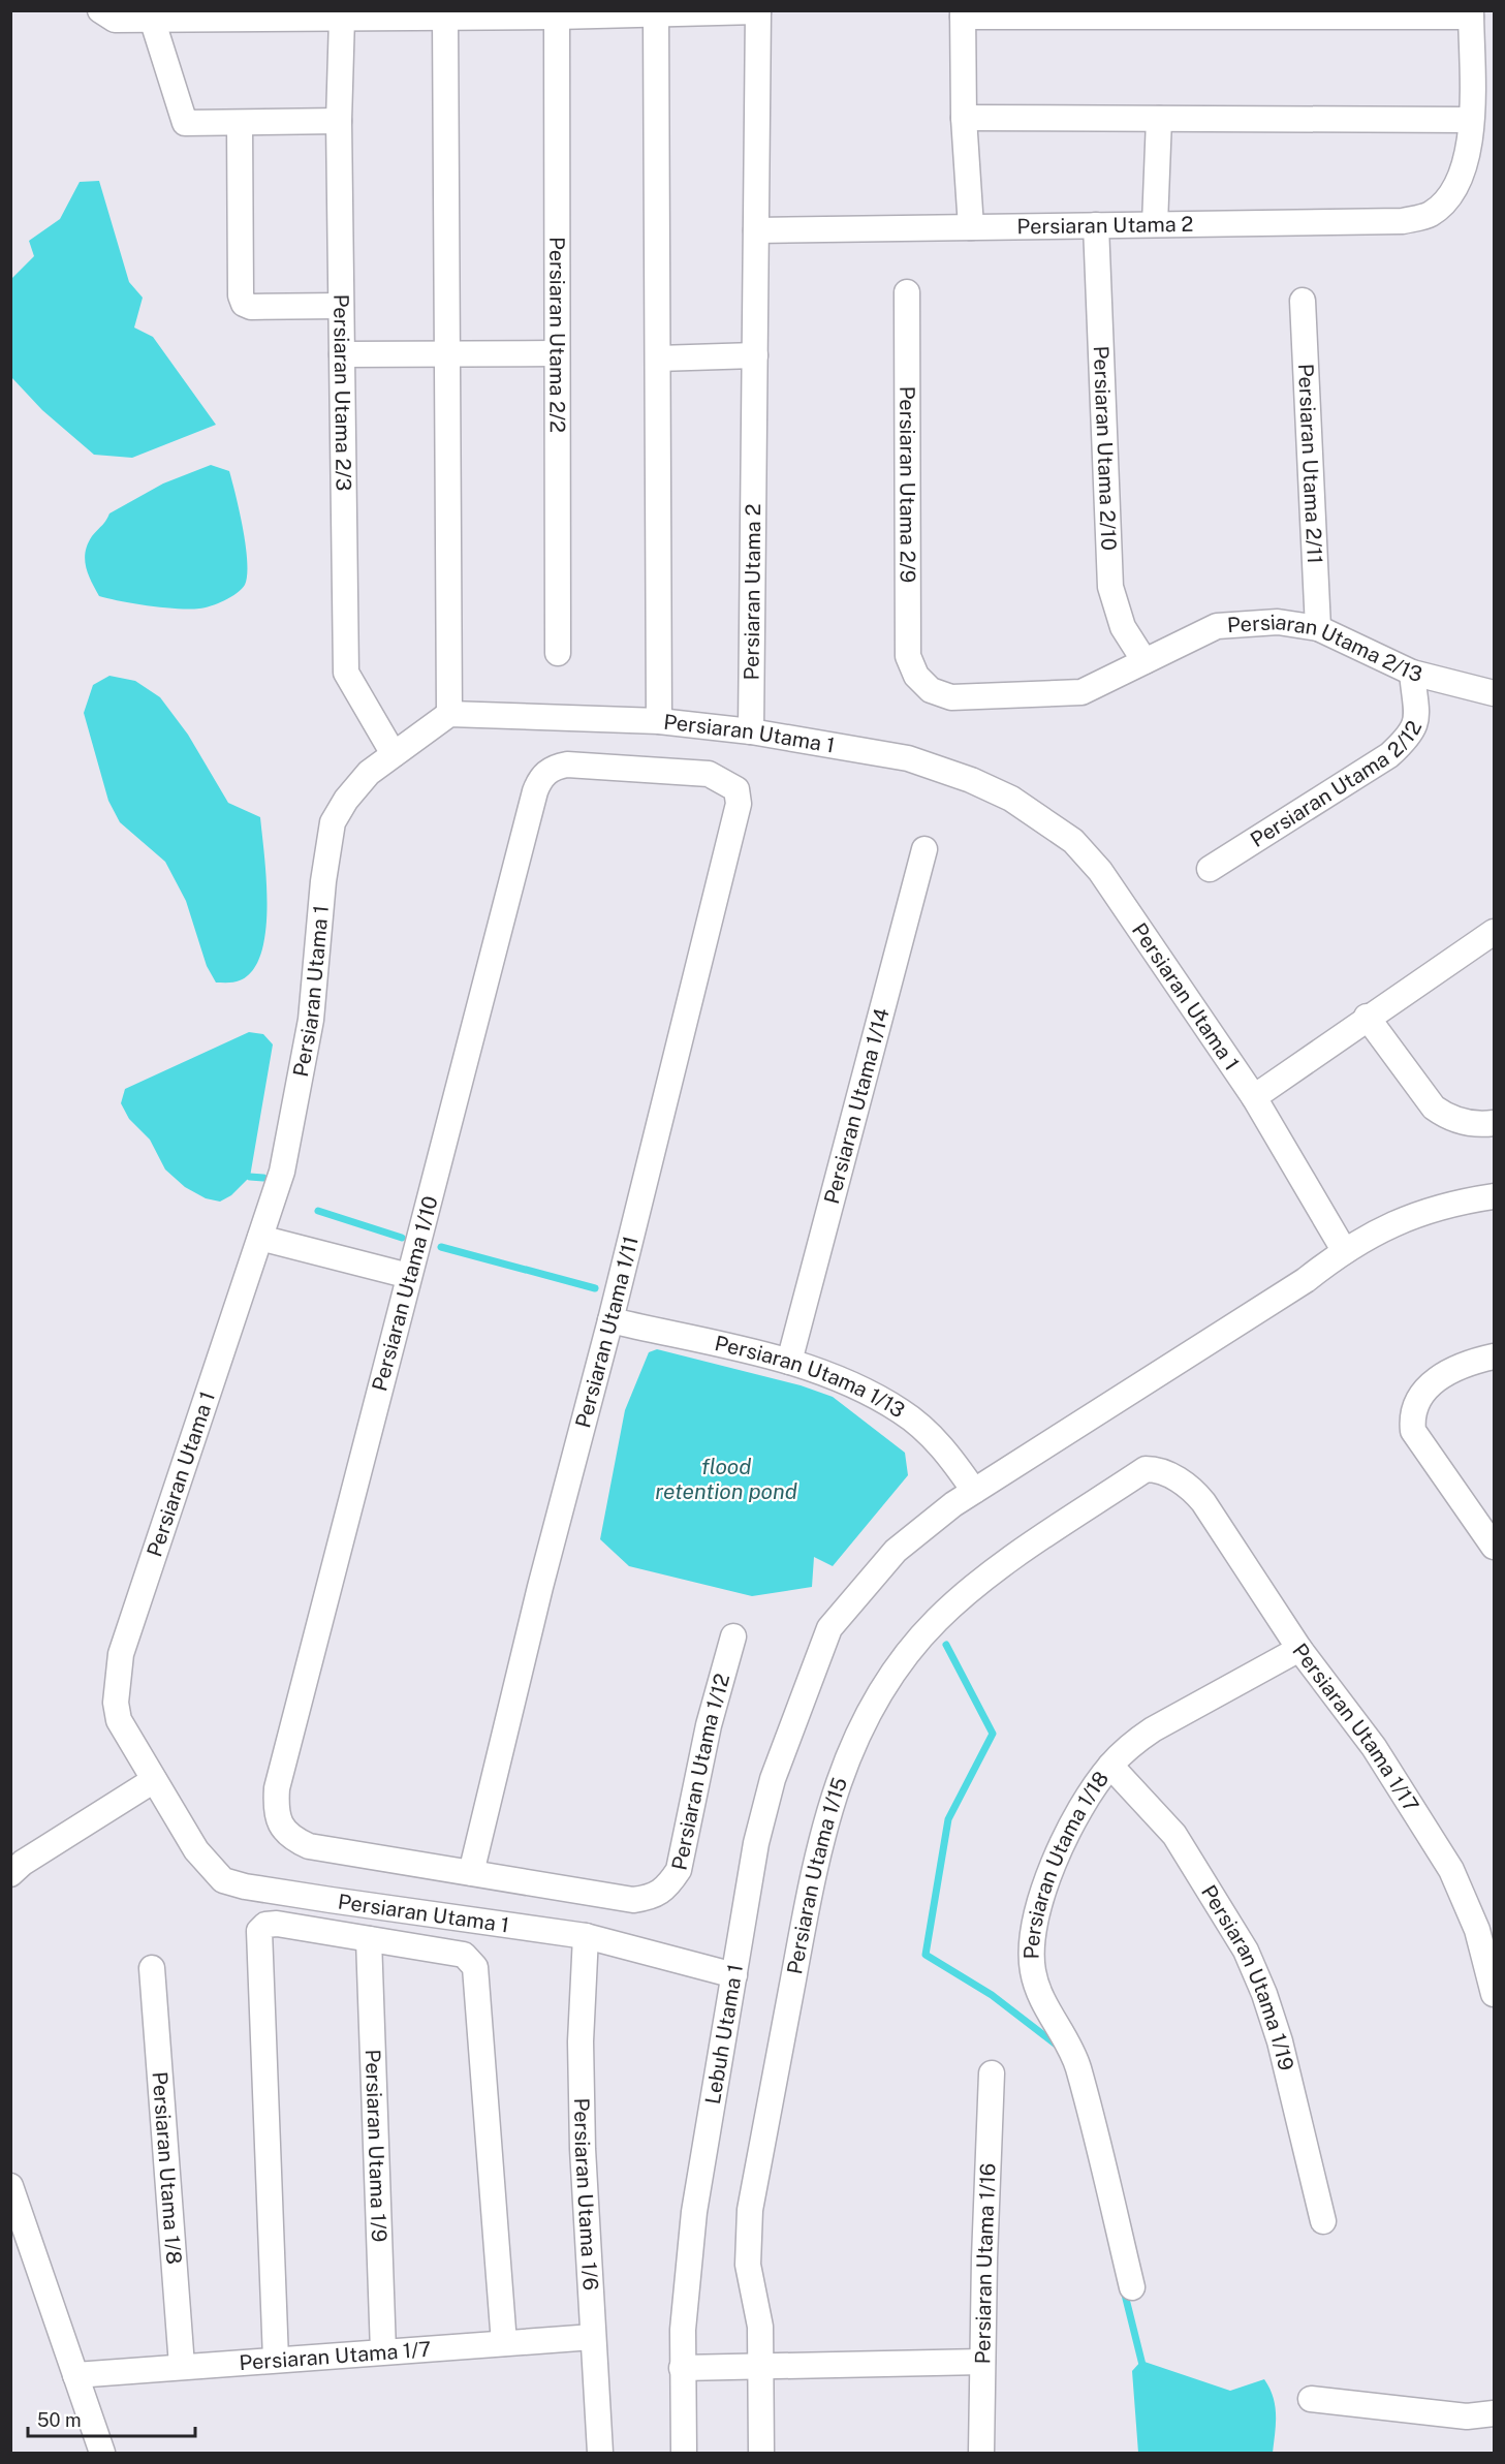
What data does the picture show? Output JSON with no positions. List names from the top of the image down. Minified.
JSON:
{"streets":{"street":["Persiaran Utama 2","Persiaran Utama 2/2","Persiaran Utama 2/3","Persiaran Utama 2/10","Persiaran Utama 2/11","Persiaran Utama 2/9","Persiaran Utama 2/13","Persiaran Utama 1","Persiaran Utama 2/12","Persiaran Utama 1/14","Persiaran Utama 1/10","Persiaran Utama 1/11","Persiaran Utama 1/13","Persiaran Utama 1/17","Persiaran Utama 1/12","Persiaran Utama 1/18","Persiaran Utama 1/15","Persiaran Utama 1/19","Lebuh Utama 1","Persiaran Utama 1/9","Persiaran Utama 1/8","Persiaran Utama 1/6","Persiaran Utama 1/16","Persiaran Utama 1/7"]},"crossings":[["Persiaran Utama 2","Persiaran Utama 2/10"],["Persiaran Utama 2","Persiaran Utama 1"],["Persiaran Utama 2/3","Persiaran Utama 1"],["Persiaran Utama 2/10","Persiaran Utama 2/13"],["Persiaran Utama 2/11","Persiaran Utama 2/13"],["Persiaran Utama 2/9","Persiaran Utama 2/13"],["Persiaran Utama 2/13","Persiaran Utama 2/12"],["Persiaran Utama 1","Lebuh Utama 1"],["Persiaran Utama 1","Persiaran Utama 1/6"],["Persiaran Utama 1/14","Persiaran Utama 1/13"],["Persiaran Utama 1/10","Persiaran Utama 1/11"],["Persiaran Utama 1/10","Persiaran Utama 1/12"],["Persiaran Utama 1/11","Persiaran Utama 1/13"],["Persiaran Utama 1/11","Persiaran Utama 1/12"],["Persiaran Utama 1/13","Lebuh Utama 1"],["Persiaran Utama 1/17","Persiaran Utama 1/18"],["Persiaran Utama 1/17","Persiaran Utama 1/15"],["Persiaran Utama 1/18","Persiaran Utama 1/19"],["Persiaran Utama 1/9","Persiaran Utama 1/7"],["Persiaran Utama 1/8","Persiaran Utama 1/7"],["Persiaran Utama 1/6","Persiaran Utama 1/7"]],"water":["flood retention pond"],"scale_bar":"50 m"}
